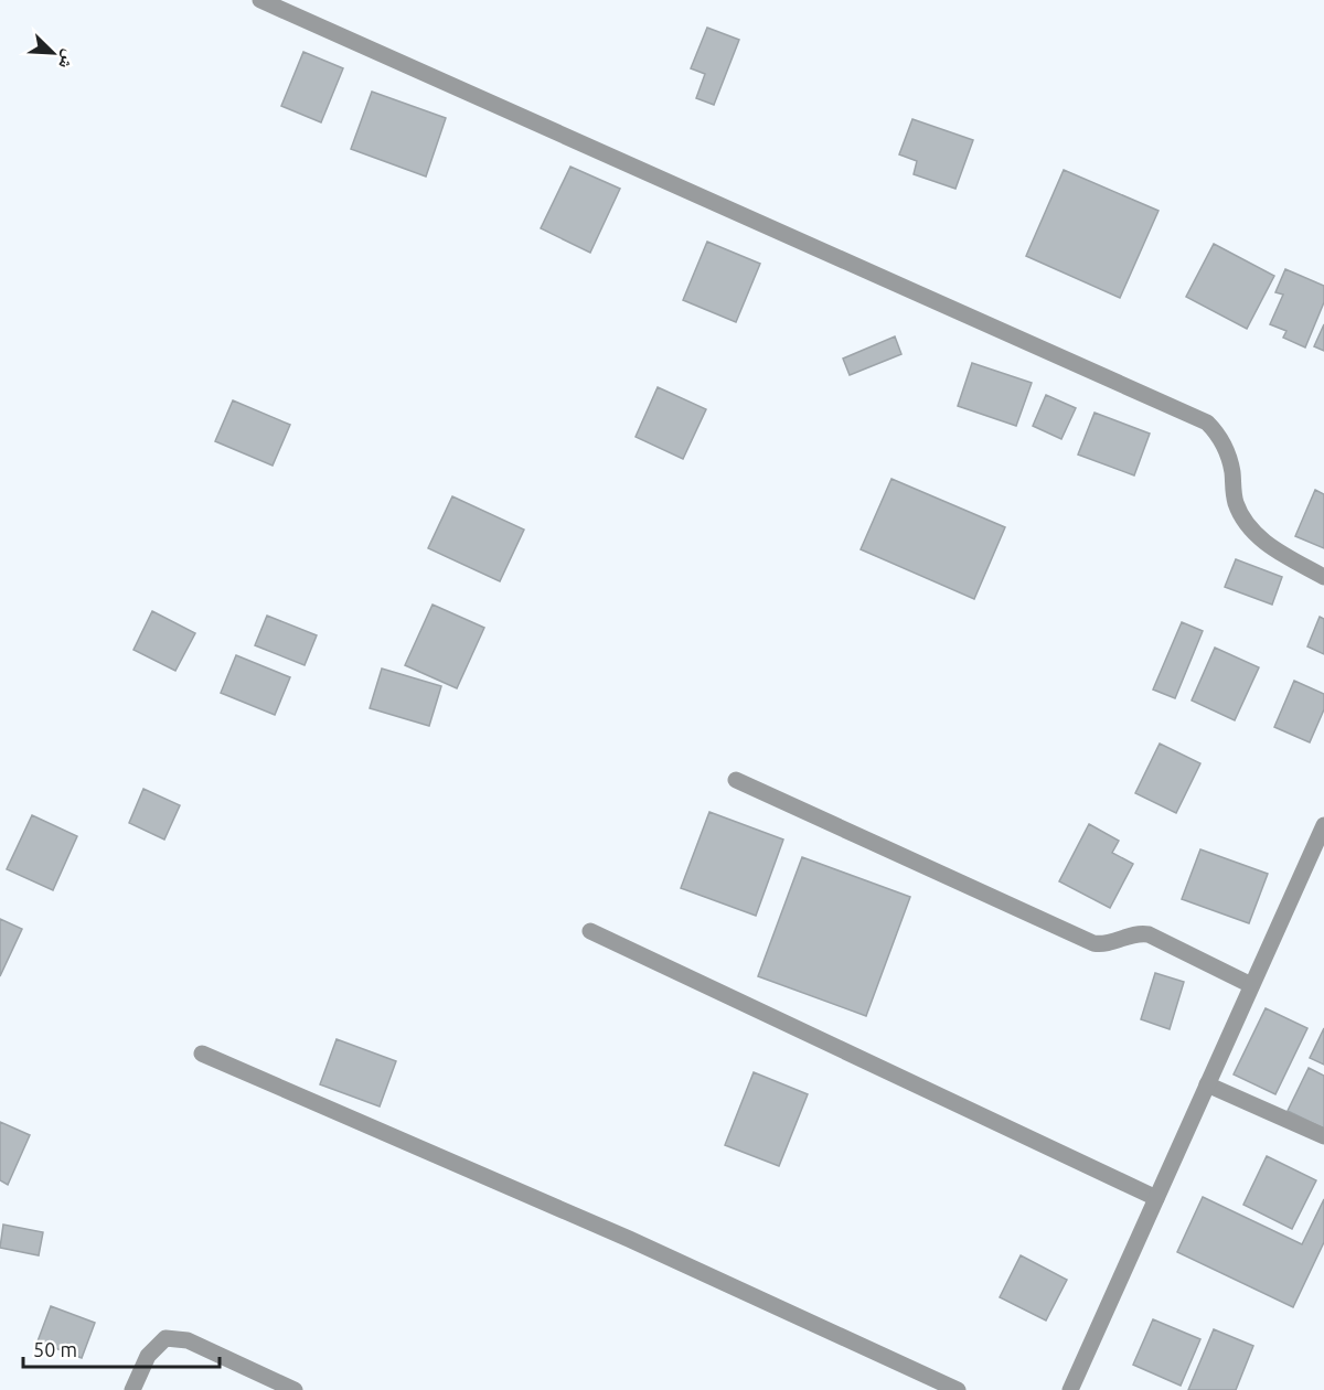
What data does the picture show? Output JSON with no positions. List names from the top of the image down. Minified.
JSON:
{"scale_bar":"50 m","north":"bottom right"}
